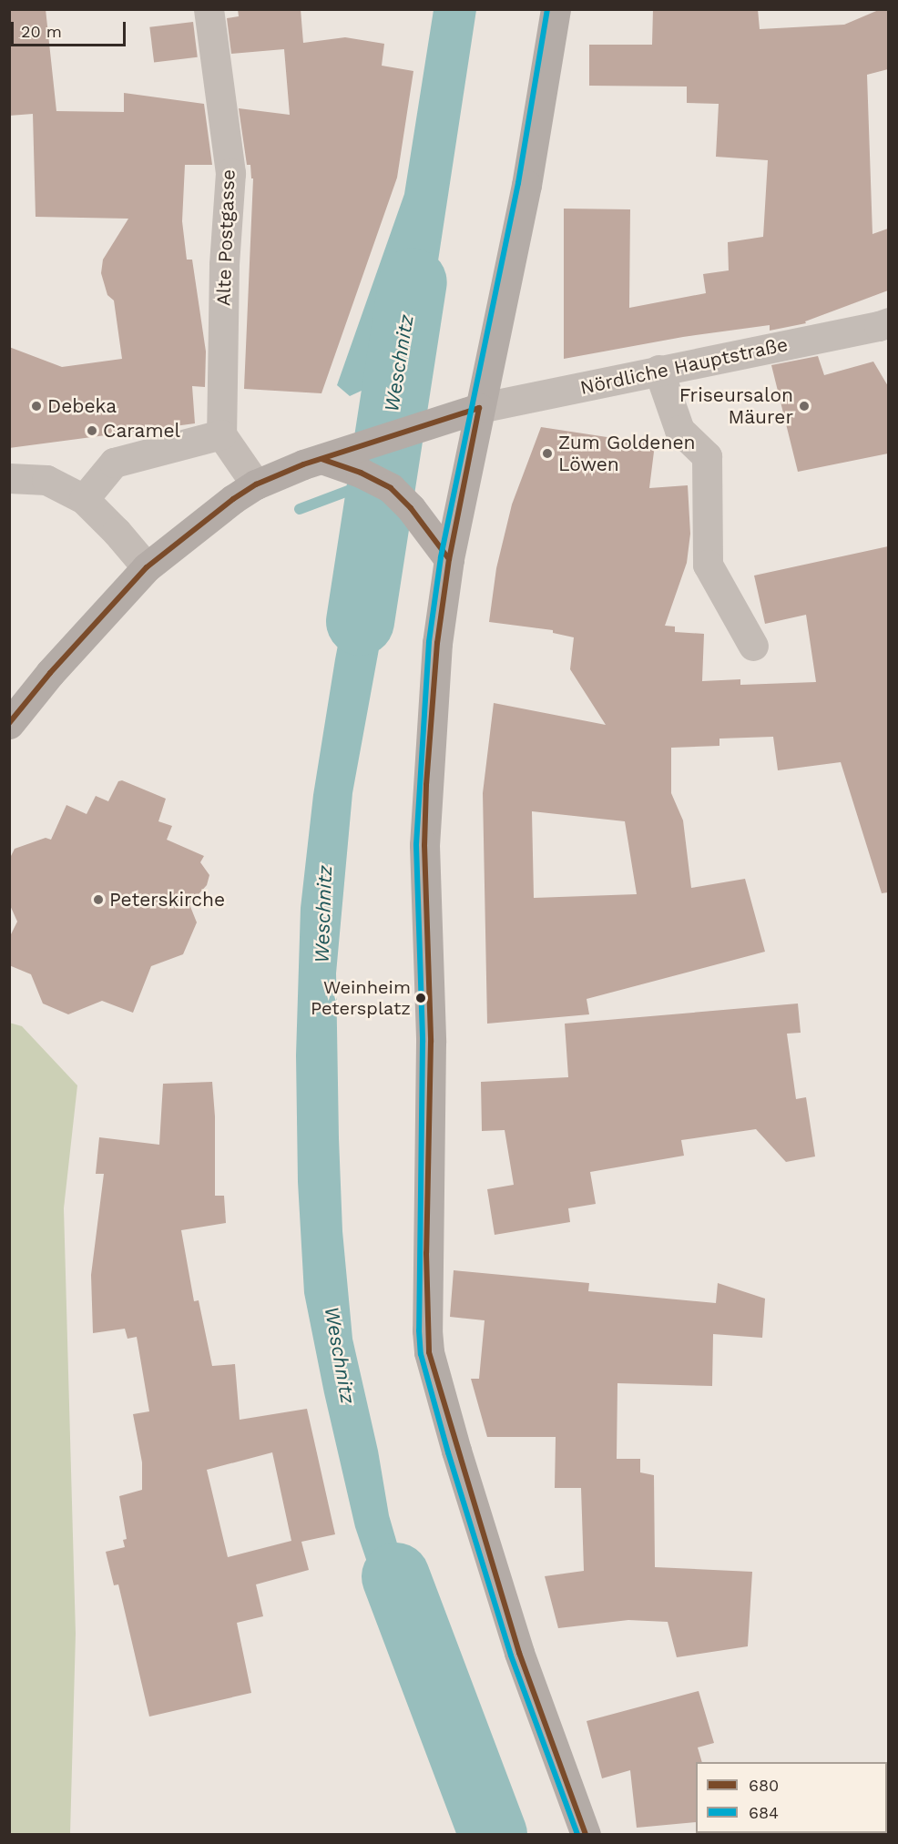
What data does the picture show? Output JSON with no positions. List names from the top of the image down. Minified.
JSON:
{"streets":{"street":["Alte Postgasse","Nördliche Hauptstraße"]},"water":["Weschnitz"],"places":["Debeka","Friseursalon Mäurer","Caramel","Zum Goldenen Löwen","Peterskirche","Weinheim Petersplatz"],"lines":["transit line 684","transit line 680"],"legend":["680","684"],"scale_bar":"20 m"}
